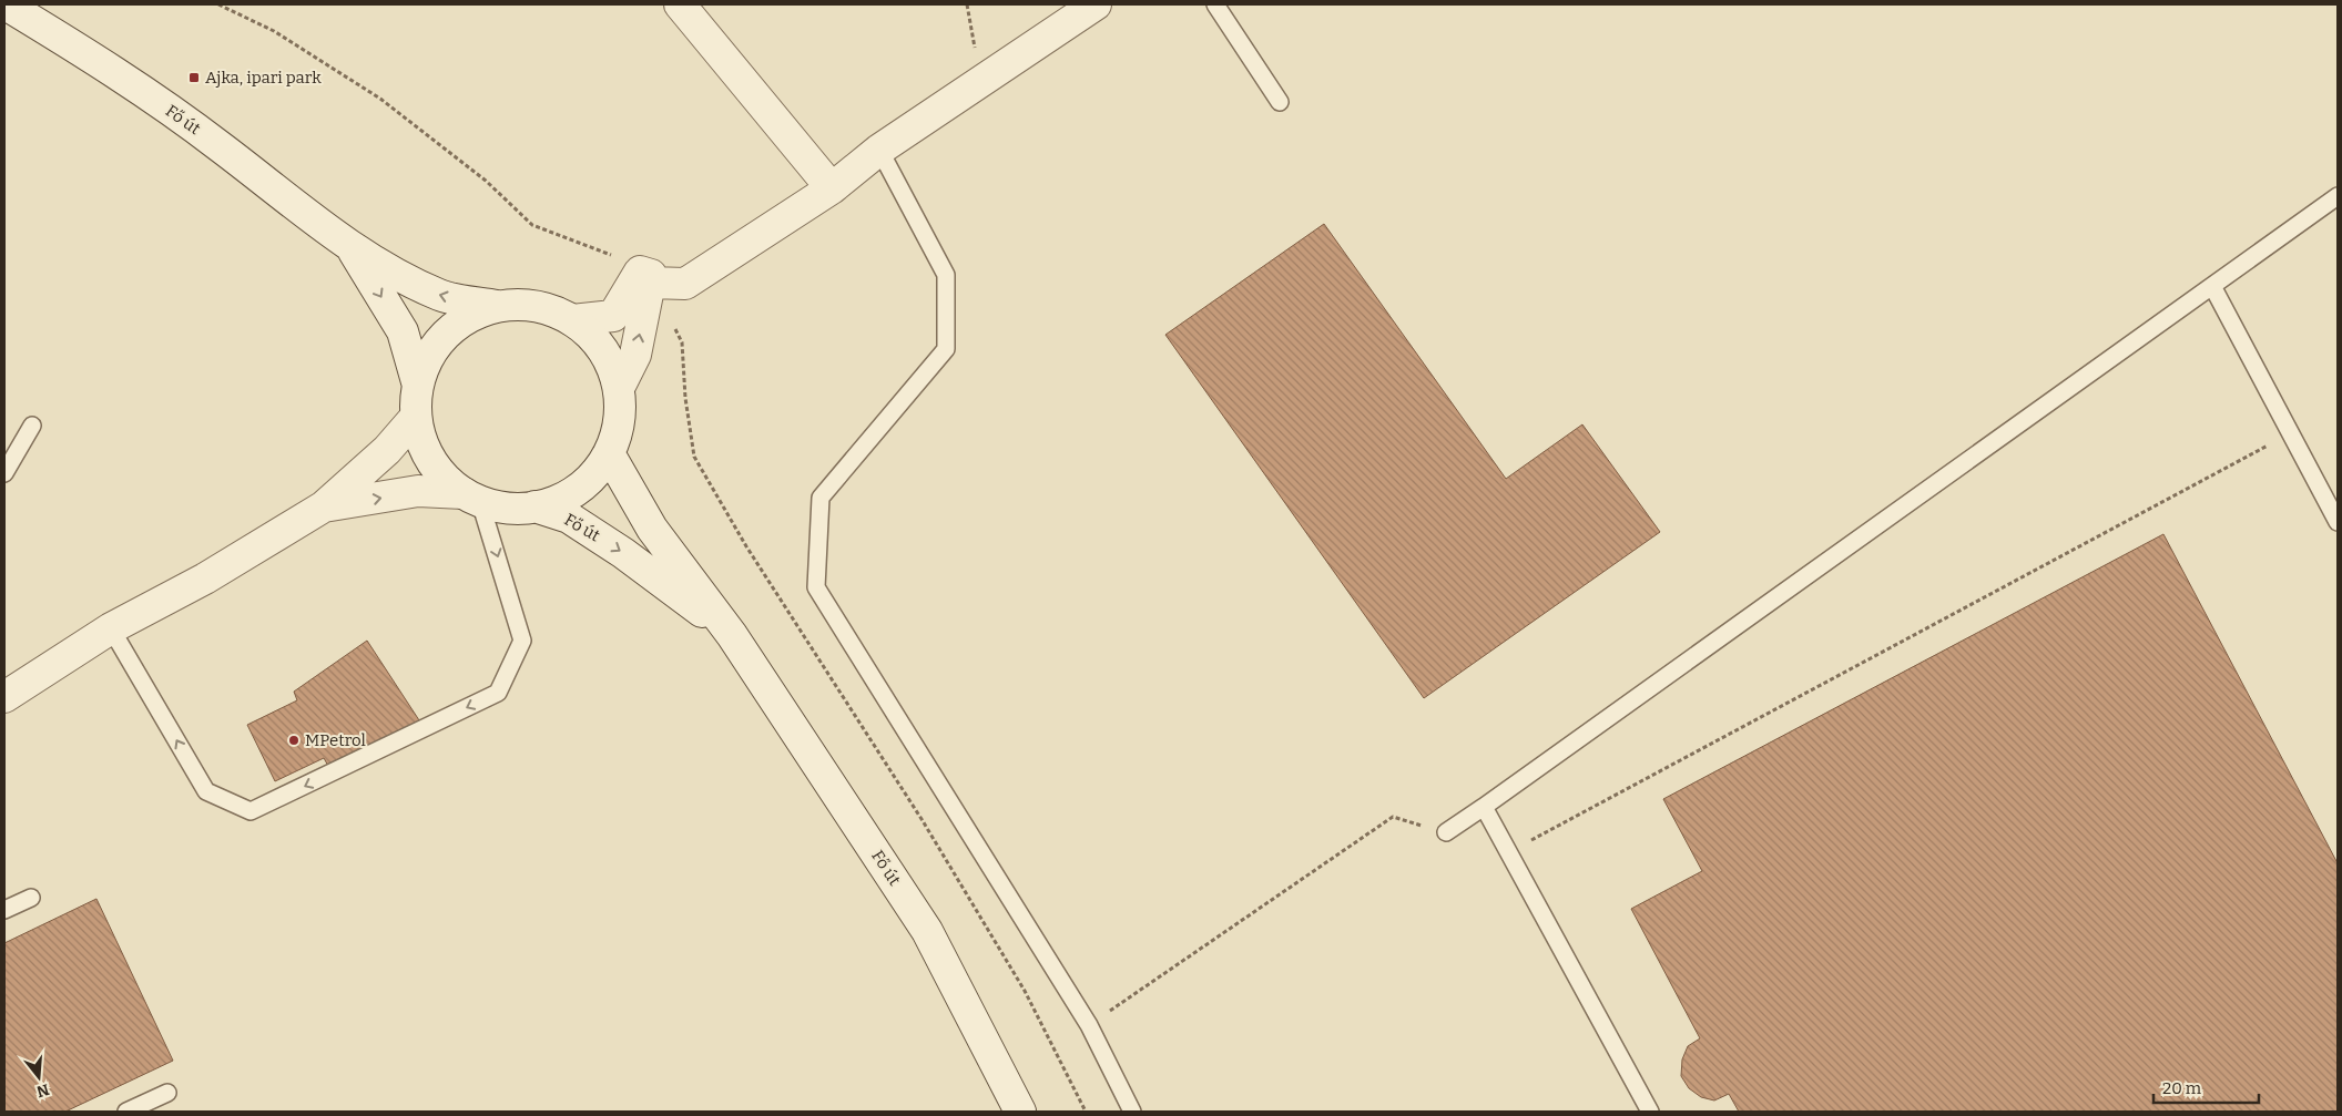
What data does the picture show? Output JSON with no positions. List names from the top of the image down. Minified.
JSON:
{"streets":{"main road":["Fő út"]},"places":{"transit":["Ajka, ipari park"],"other":["MPetrol"]},"scale_bar":"20 m","north":"bottom"}
